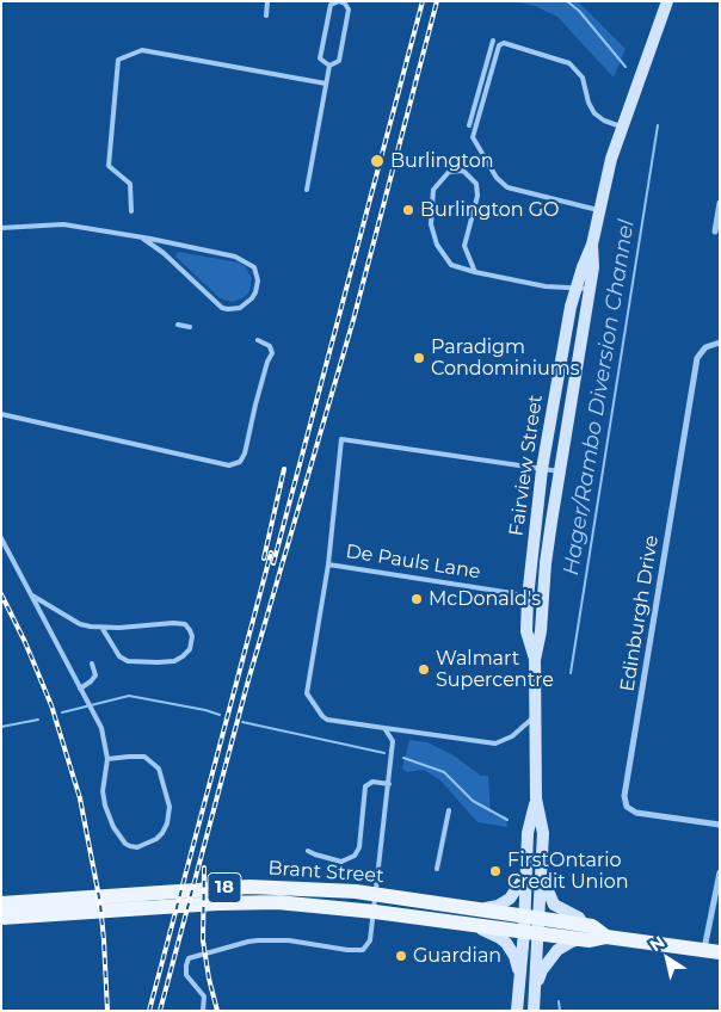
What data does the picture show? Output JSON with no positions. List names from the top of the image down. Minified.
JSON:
{"streets":{"main road":["Fairview Street","Brant Street","18"],"street":["Edinburgh Drive"],"lane":["De Pauls Lane"]},"crossings":[["Fairview Street","De Pauls Lane"],["Fairview Street","Brant Street"]],"water":["Hager/Rambo Diversion Channel"],"places":["Burlington","Burlington GO","Paradigm Condominiums","McDonald's","Walmart Supercentre","FirstOntario Credit Union","Guardian"],"north":"top left"}
